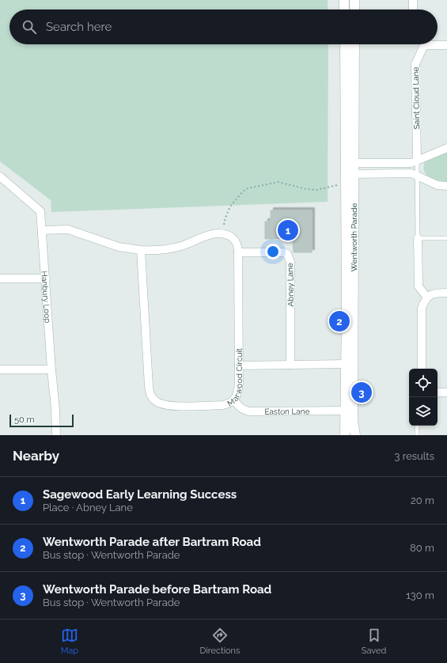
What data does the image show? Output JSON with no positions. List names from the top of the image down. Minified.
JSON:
{"streets":{"street":["Saint Cloud Lane","Wentworth Parade","Abney Lane","Hanbury Loop","Marwood Circuit","Easton Lane"]},"crossings":[["Wentworth Parade","Easton Lane"],["Abney Lane","Marwood Circuit"],["Hanbury Loop","Marwood Circuit"],["Marwood Circuit","Easton Lane"]],"scale_bar":"50 m","page":{"search":"Search here","pins":["1","2","3"],"scale":"50 m","heading":["Nearby","3 results"],"list":[{"mark":"1","name":"Sagewood Early Learning Success","note":"Place · Abney Lane","value":"20 m"},{"mark":"2","name":"Wentworth Parade after Bartram Road","note":"Bus stop · Wentworth Parade","value":"80 m"},{"mark":"3","name":"Wentworth Parade before Bartram Road","note":"Bus stop · Wentworth Parade","value":"130 m"}],"nav":["Map","Directions","Saved"]}}
